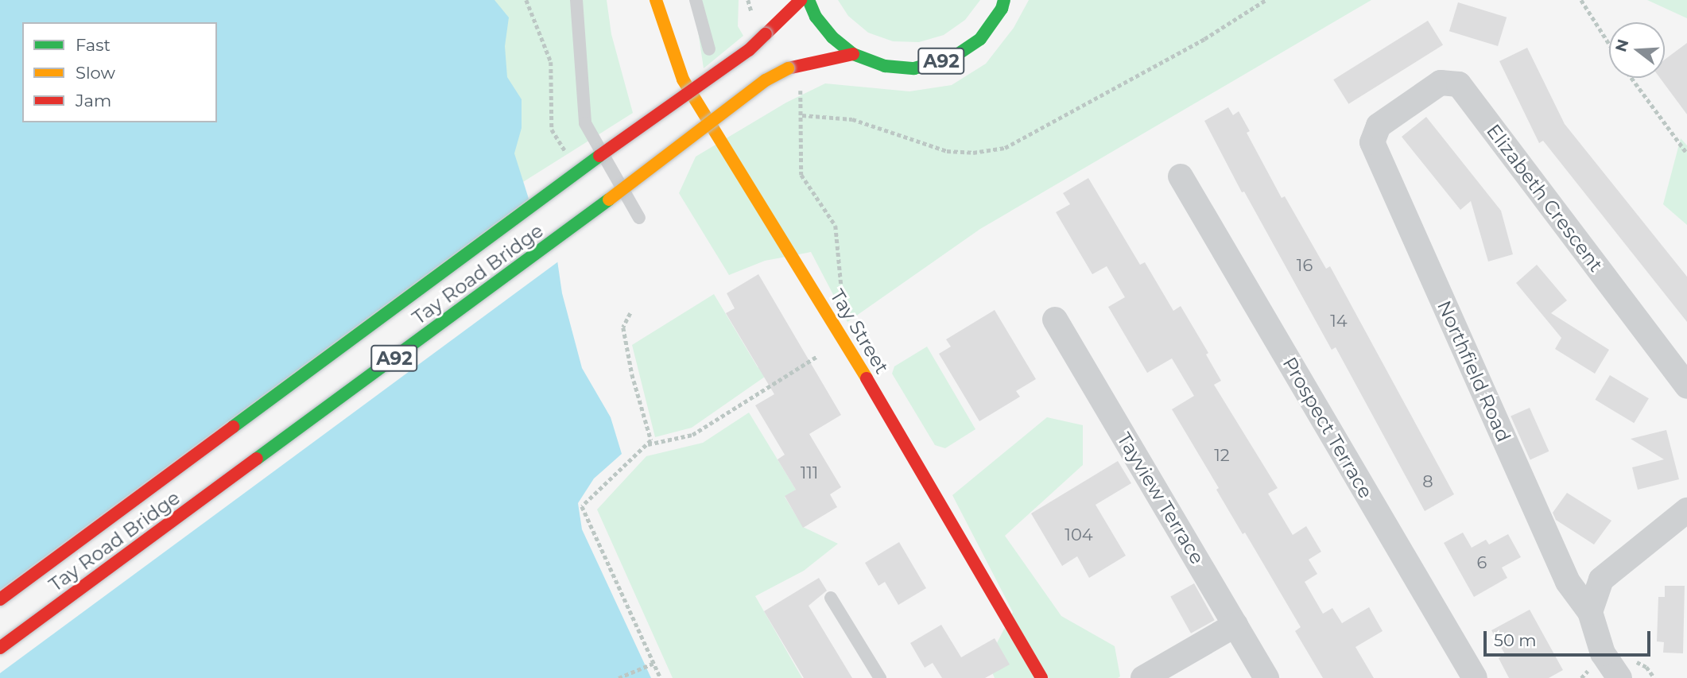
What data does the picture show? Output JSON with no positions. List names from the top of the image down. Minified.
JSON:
{"streets":{"main road":["A92","Tay Road Bridge","Tay Street"],"street":["Elizabeth Crescent","Northfield Road","Prospect Terrace","Tayview Terrace"]},"crossings":[["A92","Tay Road Bridge"],["Elizabeth Crescent","Northfield Road"]],"house_numbers":["16","14","12","111","8","104","6"],"legend":["Fast","Slow","Jam"],"scale_bar":"50 m","north":"left"}
